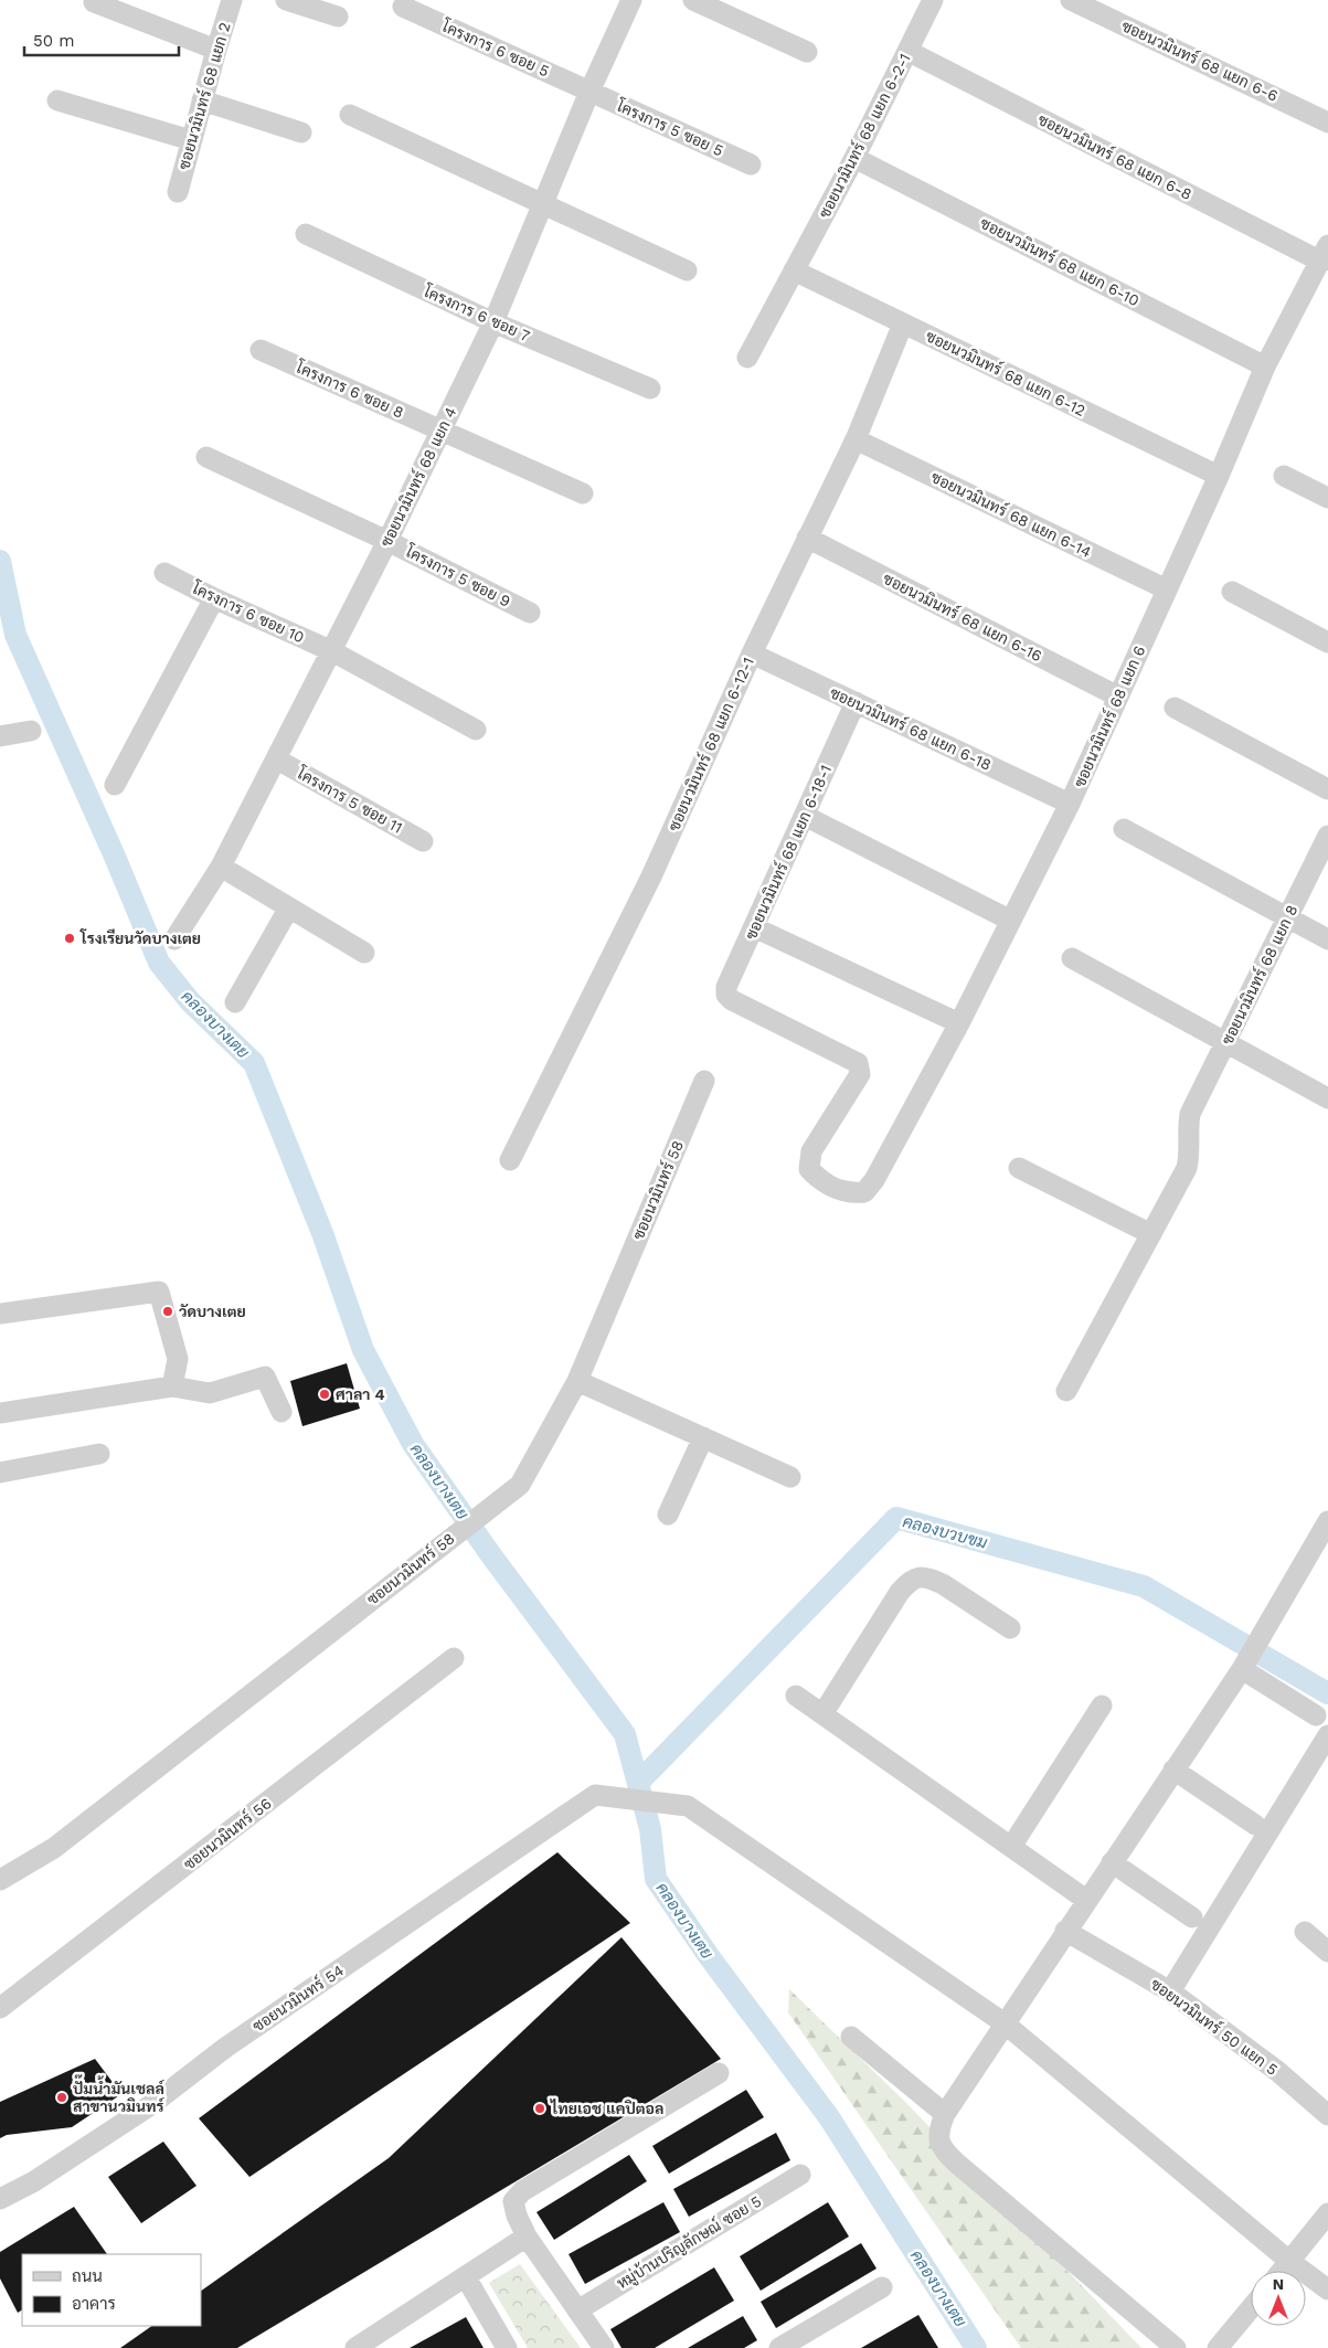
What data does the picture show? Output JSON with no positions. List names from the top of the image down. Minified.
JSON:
{"streets":{"street":["โครงการ 6 ซอย 5","ซอยนวมินทร์ 68 แยก 6-6","ซอยนวมินทร์ 68 แยก 2","โครงการ 5 ซอย 5","ซอยนวมินทร์ 68 แยก 6-2-1","ซอยนวมินทร์ 68 แยก 6-8","ซอยนวมินทร์ 68 แยก 6-10","โครงการ 6 ซอย 7","ซอยนวมินทร์ 68 แยก 6-12","โครงการ 6 ซอย 8","ซอยนวมินทร์ 68 แยก 4","ซอยนวมินทร์ 68 แยก 6-14","โครงการ 5 ซอย 9","โครงการ 6 ซอย 10","ซอยนวมินทร์ 68 แยก 6-16","ซอยนวมินทร์ 68 แยก 6","ซอยนวมินทร์ 68 แยก 6-18","ซอยนวมินทร์ 68 แยก 6-12-1","โครงการ 5 ซอย 11","ซอยนวมินทร์ 68 แยก 6-18-1","ซอยนวมินทร์ 68 แยก 8","ซอยนวมินทร์ 58","ซอยนวมินทร์ 56","ซอยนวมินทร์ 54","ซอยนวมินทร์ 50 แยก 5","หมู่บ้านปริญลักษณ์ ซอย 5"]},"crossings":[["โครงการ 6 ซอย 5","โครงการ 5 ซอย 5"],["โครงการ 6 ซอย 5","ซอยนวมินทร์ 68 แยก 4"],["โครงการ 5 ซอย 5","ซอยนวมินทร์ 68 แยก 4"],["ซอยนวมินทร์ 68 แยก 6-2-1","ซอยนวมินทร์ 68 แยก 6-8"],["ซอยนวมินทร์ 68 แยก 6-2-1","ซอยนวมินทร์ 68 แยก 6-10"],["ซอยนวมินทร์ 68 แยก 6-2-1","ซอยนวมินทร์ 68 แยก 6-12"],["ซอยนวมินทร์ 68 แยก 6-8","ซอยนวมินทร์ 68 แยก 6"],["ซอยนวมินทร์ 68 แยก 6-10","ซอยนวมินทร์ 68 แยก 6"],["โครงการ 6 ซอย 7","ซอยนวมินทร์ 68 แยก 4"],["ซอยนวมินทร์ 68 แยก 6-12","ซอยนวมินทร์ 68 แยก 6"],["ซอยนวมินทร์ 68 แยก 6-12","ซอยนวมินทร์ 68 แยก 6-12-1"],["โครงการ 6 ซอย 8","ซอยนวมินทร์ 68 แยก 4"],["ซอยนวมินทร์ 68 แยก 4","โครงการ 5 ซอย 9"],["ซอยนวมินทร์ 68 แยก 4","โครงการ 6 ซอย 10"],["ซอยนวมินทร์ 68 แยก 4","โครงการ 5 ซอย 11"],["ซอยนวมินทร์ 68 แยก 6-14","ซอยนวมินทร์ 68 แยก 6"],["ซอยนวมินทร์ 68 แยก 6-14","ซอยนวมินทร์ 68 แยก 6-12-1"],["ซอยนวมินทร์ 68 แยก 6-16","ซอยนวมินทร์ 68 แยก 6"],["ซอยนวมินทร์ 68 แยก 6-16","ซอยนวมินทร์ 68 แยก 6-12-1"],["ซอยนวมินทร์ 68 แยก 6","ซอยนวมินทร์ 68 แยก 6-18"],["ซอยนวมินทร์ 68 แยก 6","ซอยนวมินทร์ 68 แยก 6-18-1"],["ซอยนวมินทร์ 68 แยก 6-18","ซอยนวมินทร์ 68 แยก 6-12-1"],["ซอยนวมินทร์ 68 แยก 6-18","ซอยนวมินทร์ 68 แยก 6-18-1"]],"water":["คลองบางเตย","คลองบวบขม"],"places":["โรงเรียนวัดบางเตย","วัดบางเตย","ศาลา 4","ปั๊มน้ำมันเชลล์ สาขานวมินทร์","ไทยเอช แคปิตอล"],"legend":["ถนน","อาคาร"],"scale_bar":"50 m","north":"top"}
